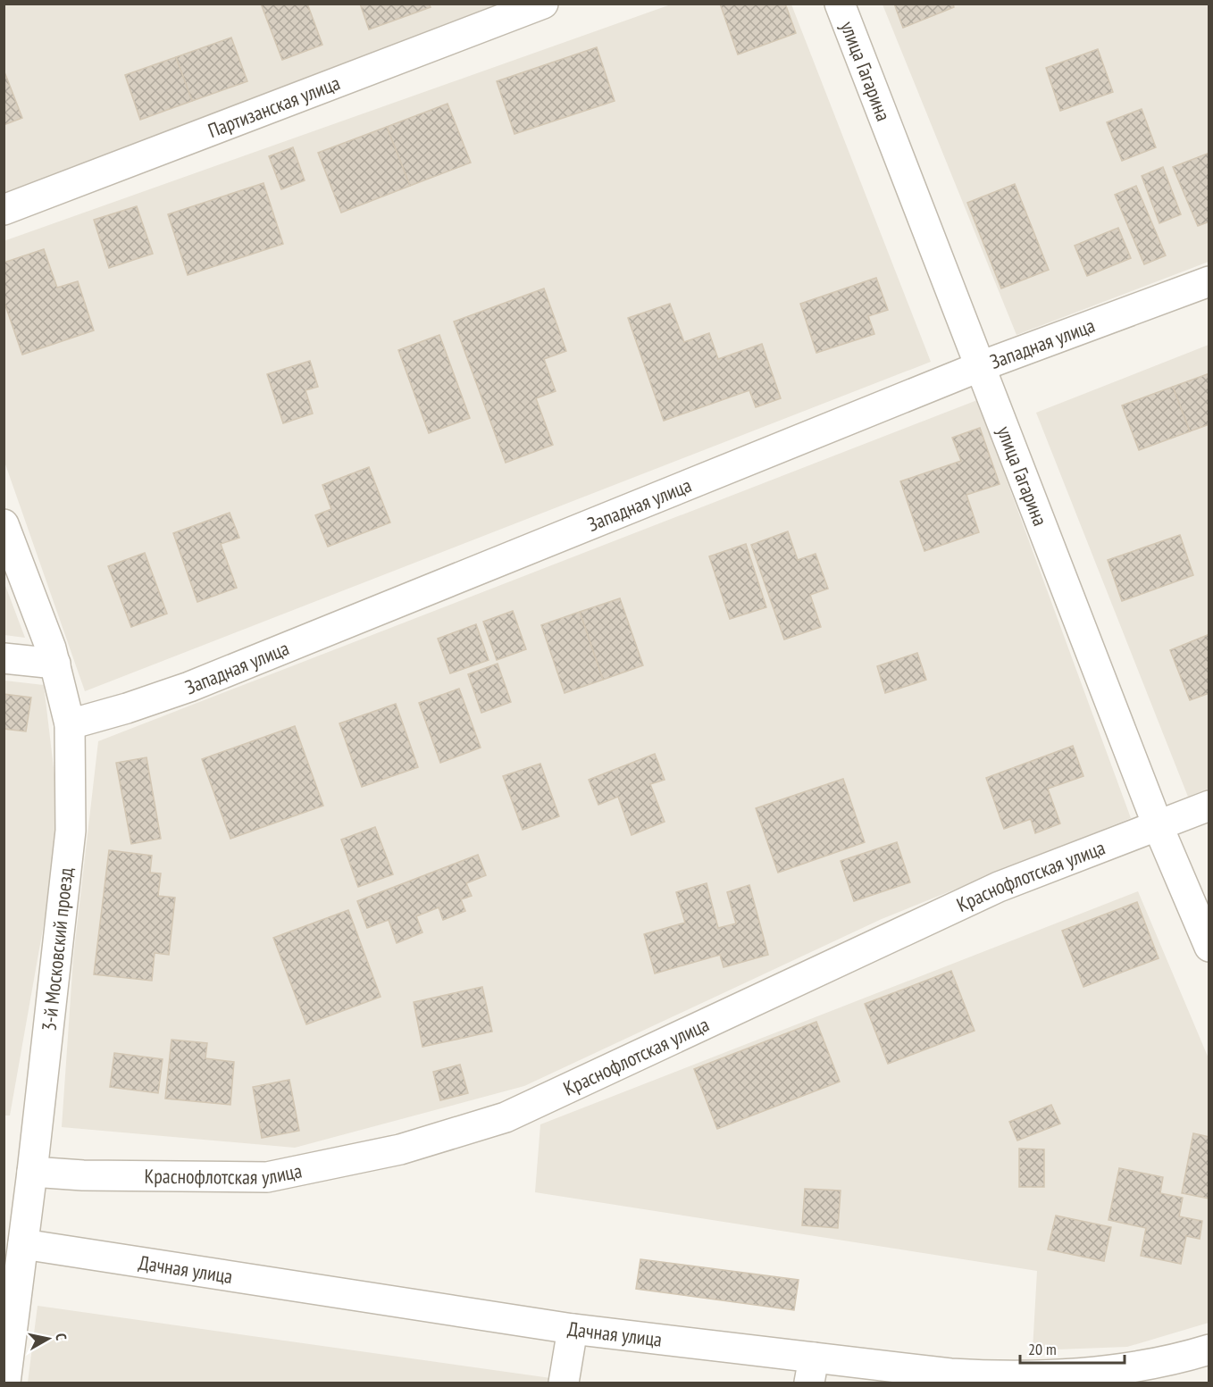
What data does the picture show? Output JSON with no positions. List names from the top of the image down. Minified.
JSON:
{"streets":{"street":["улица Гагарина","Партизанская улица","Западная улица","Краснофлотская улица","3-й Московский проезд","Дачная улица"]},"crossings":[["улица Гагарина","Западная улица"],["улица Гагарина","Краснофлотская улица"],["Западная улица","3-й Московский проезд"],["Краснофлотская улица","3-й Московский проезд"],["3-й Московский проезд","Дачная улица"]],"scale_bar":"20 m","north":"right"}
